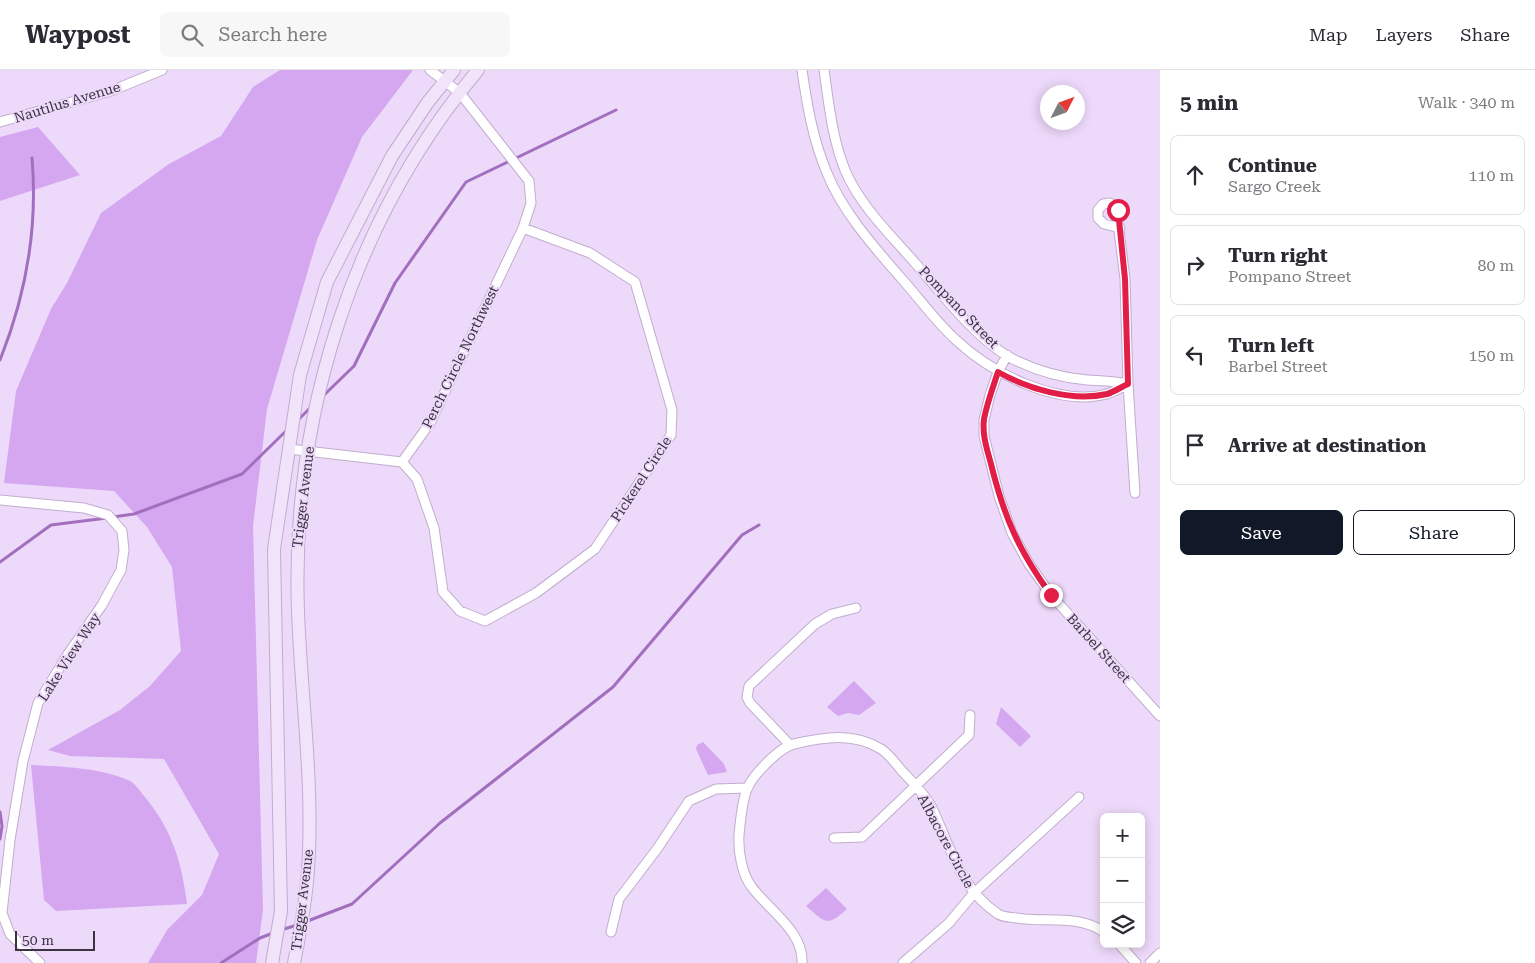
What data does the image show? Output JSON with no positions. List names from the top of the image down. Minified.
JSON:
{"streets":{"main road":["Trigger Avenue"],"street":["Nautilus Avenue","Pompano Street","Perch Circle Northwest","Pickerel Circle","Barbel Street","Lake View Way","Albacore Circle"]},"crossings":[["Pompano Street","Barbel Street"],["Perch Circle Northwest","Pickerel Circle"]],"scale_bar":"50 m","north":"top right","page":{"header":"Waypost","search":"Search here","nav":["Map","Layers","Share"],"heading":["5 min","Walk · 340 m"],"list":[["Continue","Sargo Creek","110 m"],["Turn right","Pompano Street","80 m"],["Turn left","Barbel Street","150 m"],"Arrive at destination"],"buttons":["Save","Share"],"map_buttons":["+","−"],"scale":"50 m"}}
